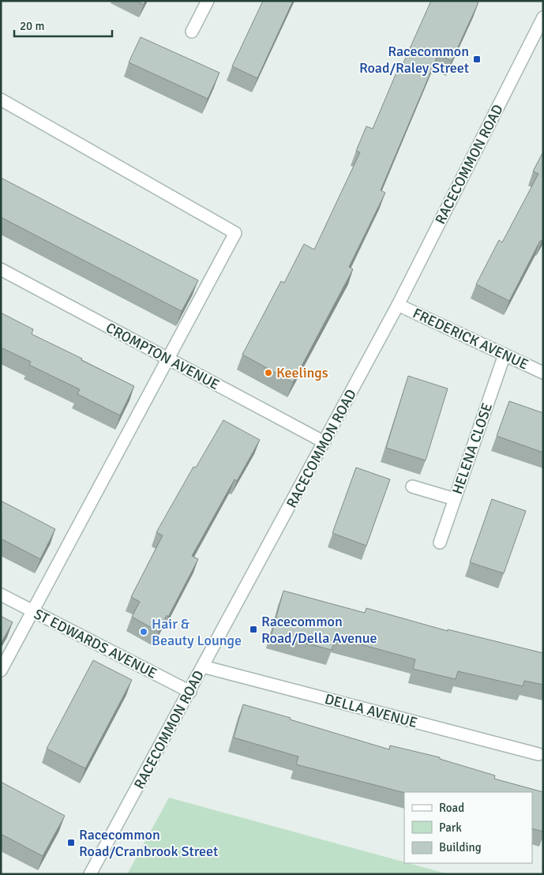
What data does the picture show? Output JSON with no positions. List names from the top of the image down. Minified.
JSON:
{"streets":{"street":["RACECOMMON ROAD","FREDERICK AVENUE","CROMPTON AVENUE","HELENA CLOSE","ST EDWARDS AVENUE","DELLA AVENUE"]},"crossings":[["RACECOMMON ROAD","FREDERICK AVENUE"],["RACECOMMON ROAD","CROMPTON AVENUE"],["RACECOMMON ROAD","ST EDWARDS AVENUE"],["RACECOMMON ROAD","DELLA AVENUE"],["FREDERICK AVENUE","HELENA CLOSE"]],"places":{"transit":["Racecommon Road/Raley Street","Racecommon Road/Della Avenue","Racecommon Road/Cranbrook Street"],"other":["Keelings","Hair & Beauty Lounge"]},"legend":["Road","Park","Building"],"scale_bar":"20 m"}
